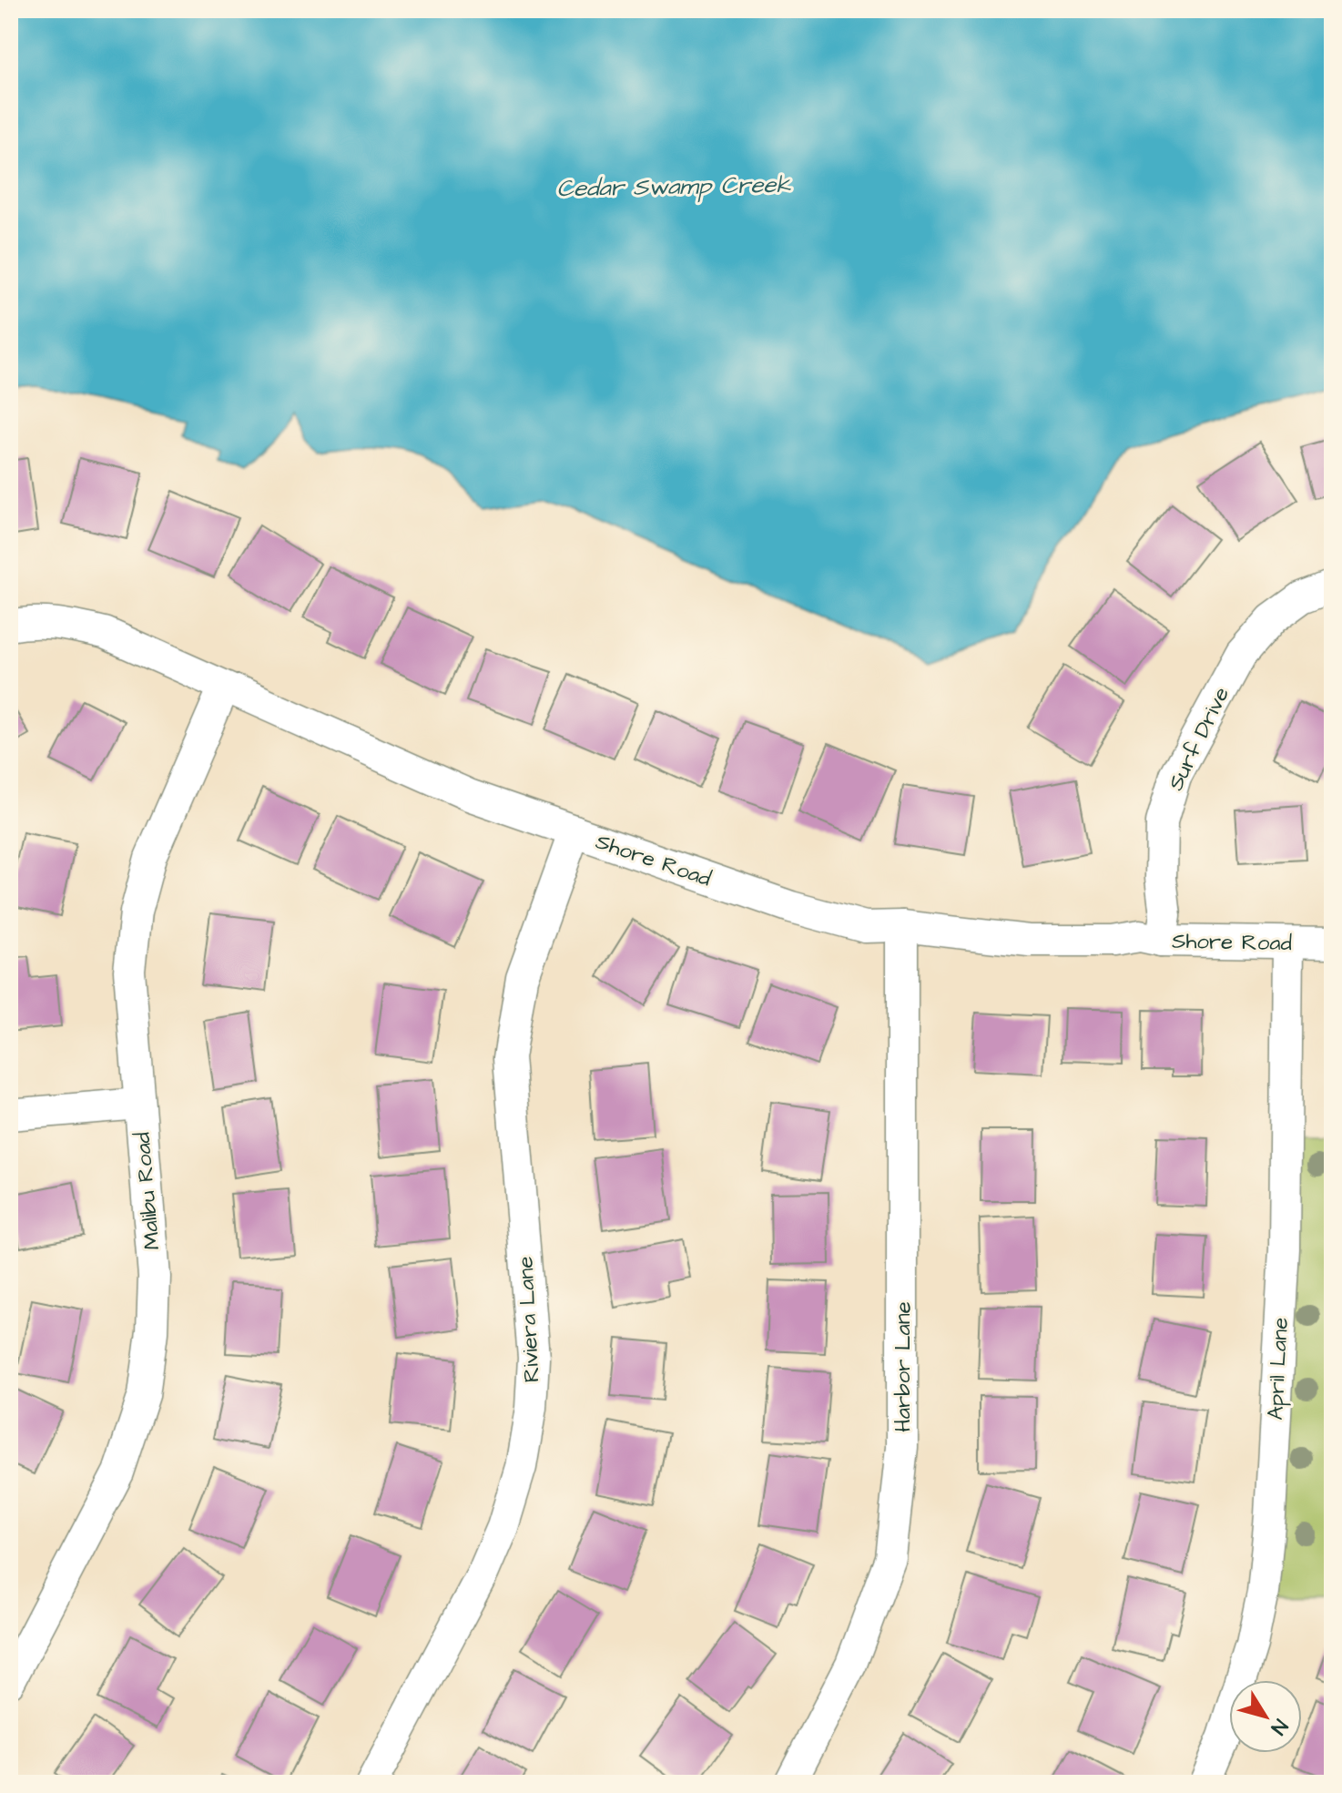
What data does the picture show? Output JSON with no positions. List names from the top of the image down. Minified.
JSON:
{"streets":{"street":["Surf Drive","Shore Road","Malibu Road","Riviera Lane","Harbor Lane","April Lane"]},"crossings":[["Surf Drive","Shore Road"],["Shore Road","Malibu Road"],["Shore Road","Riviera Lane"],["Shore Road","Harbor Lane"],["Shore Road","April Lane"]],"water":["Cedar Swamp Creek"],"north":"bottom right"}
